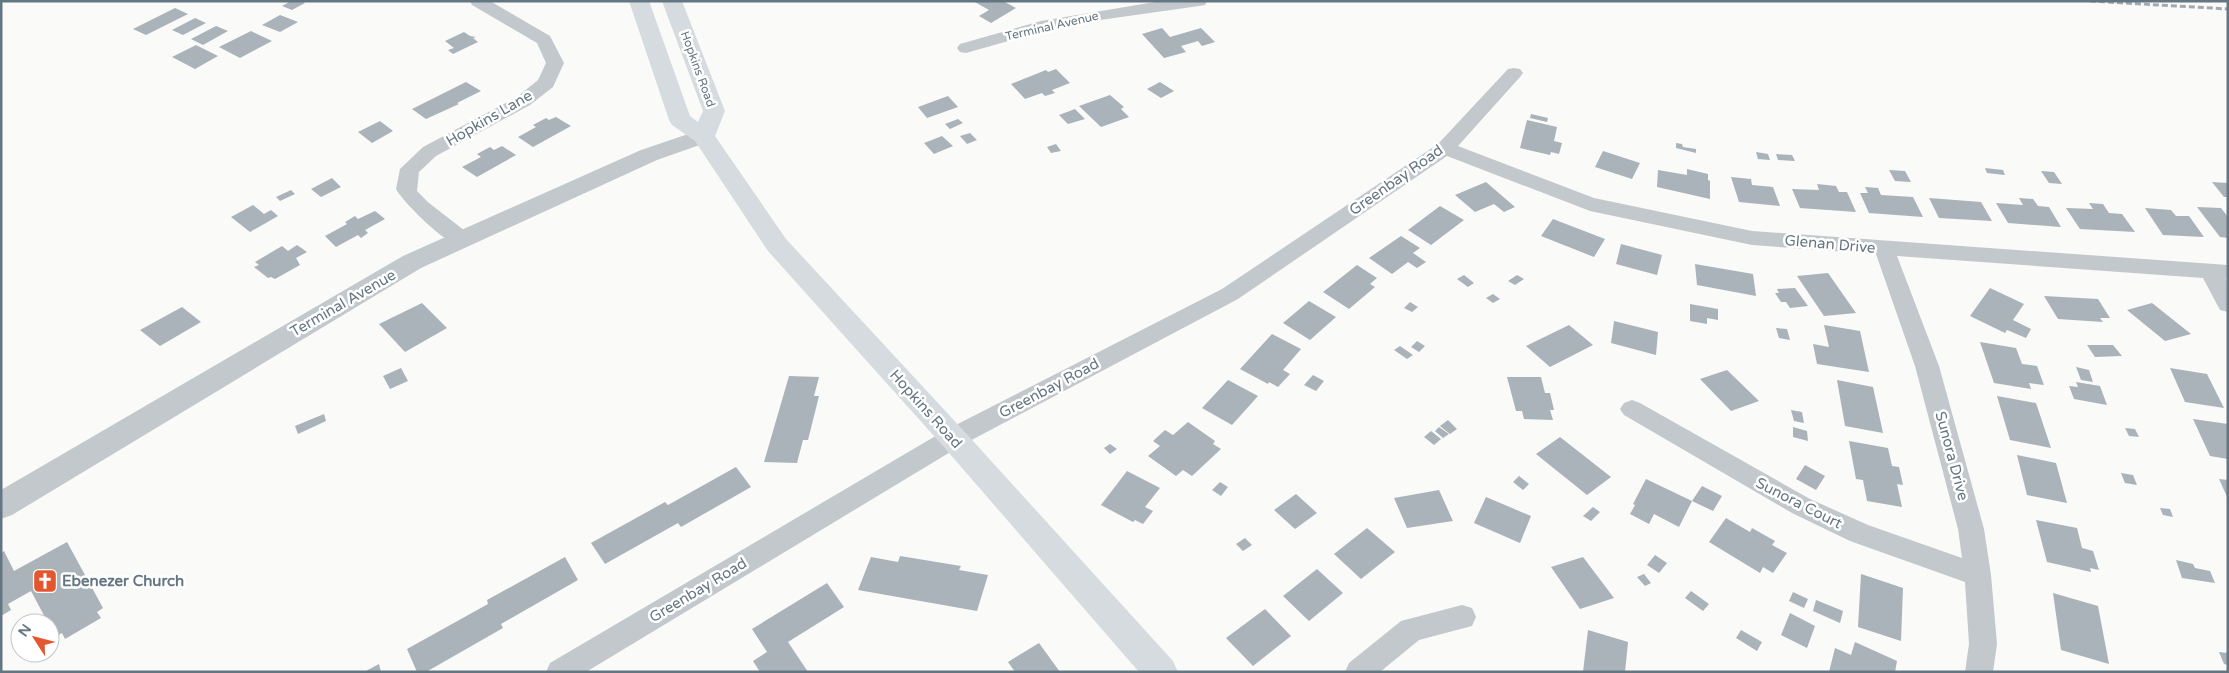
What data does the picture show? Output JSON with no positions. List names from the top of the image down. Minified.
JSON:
{"streets":{"main road":["Hopkins Road"],"street":["Terminal Avenue","Hopkins Lane","Greenbay Road","Glenan Drive","Sunora Drive","Sunora Court"]},"crossings":[["Terminal Avenue","Hopkins Road"],["Terminal Avenue","Hopkins Lane"],["Hopkins Road","Greenbay Road"],["Greenbay Road","Glenan Drive"],["Glenan Drive","Sunora Drive"],["Sunora Drive","Sunora Court"]],"places":{"church":["Ebenezer Church"]},"north":"top left"}
